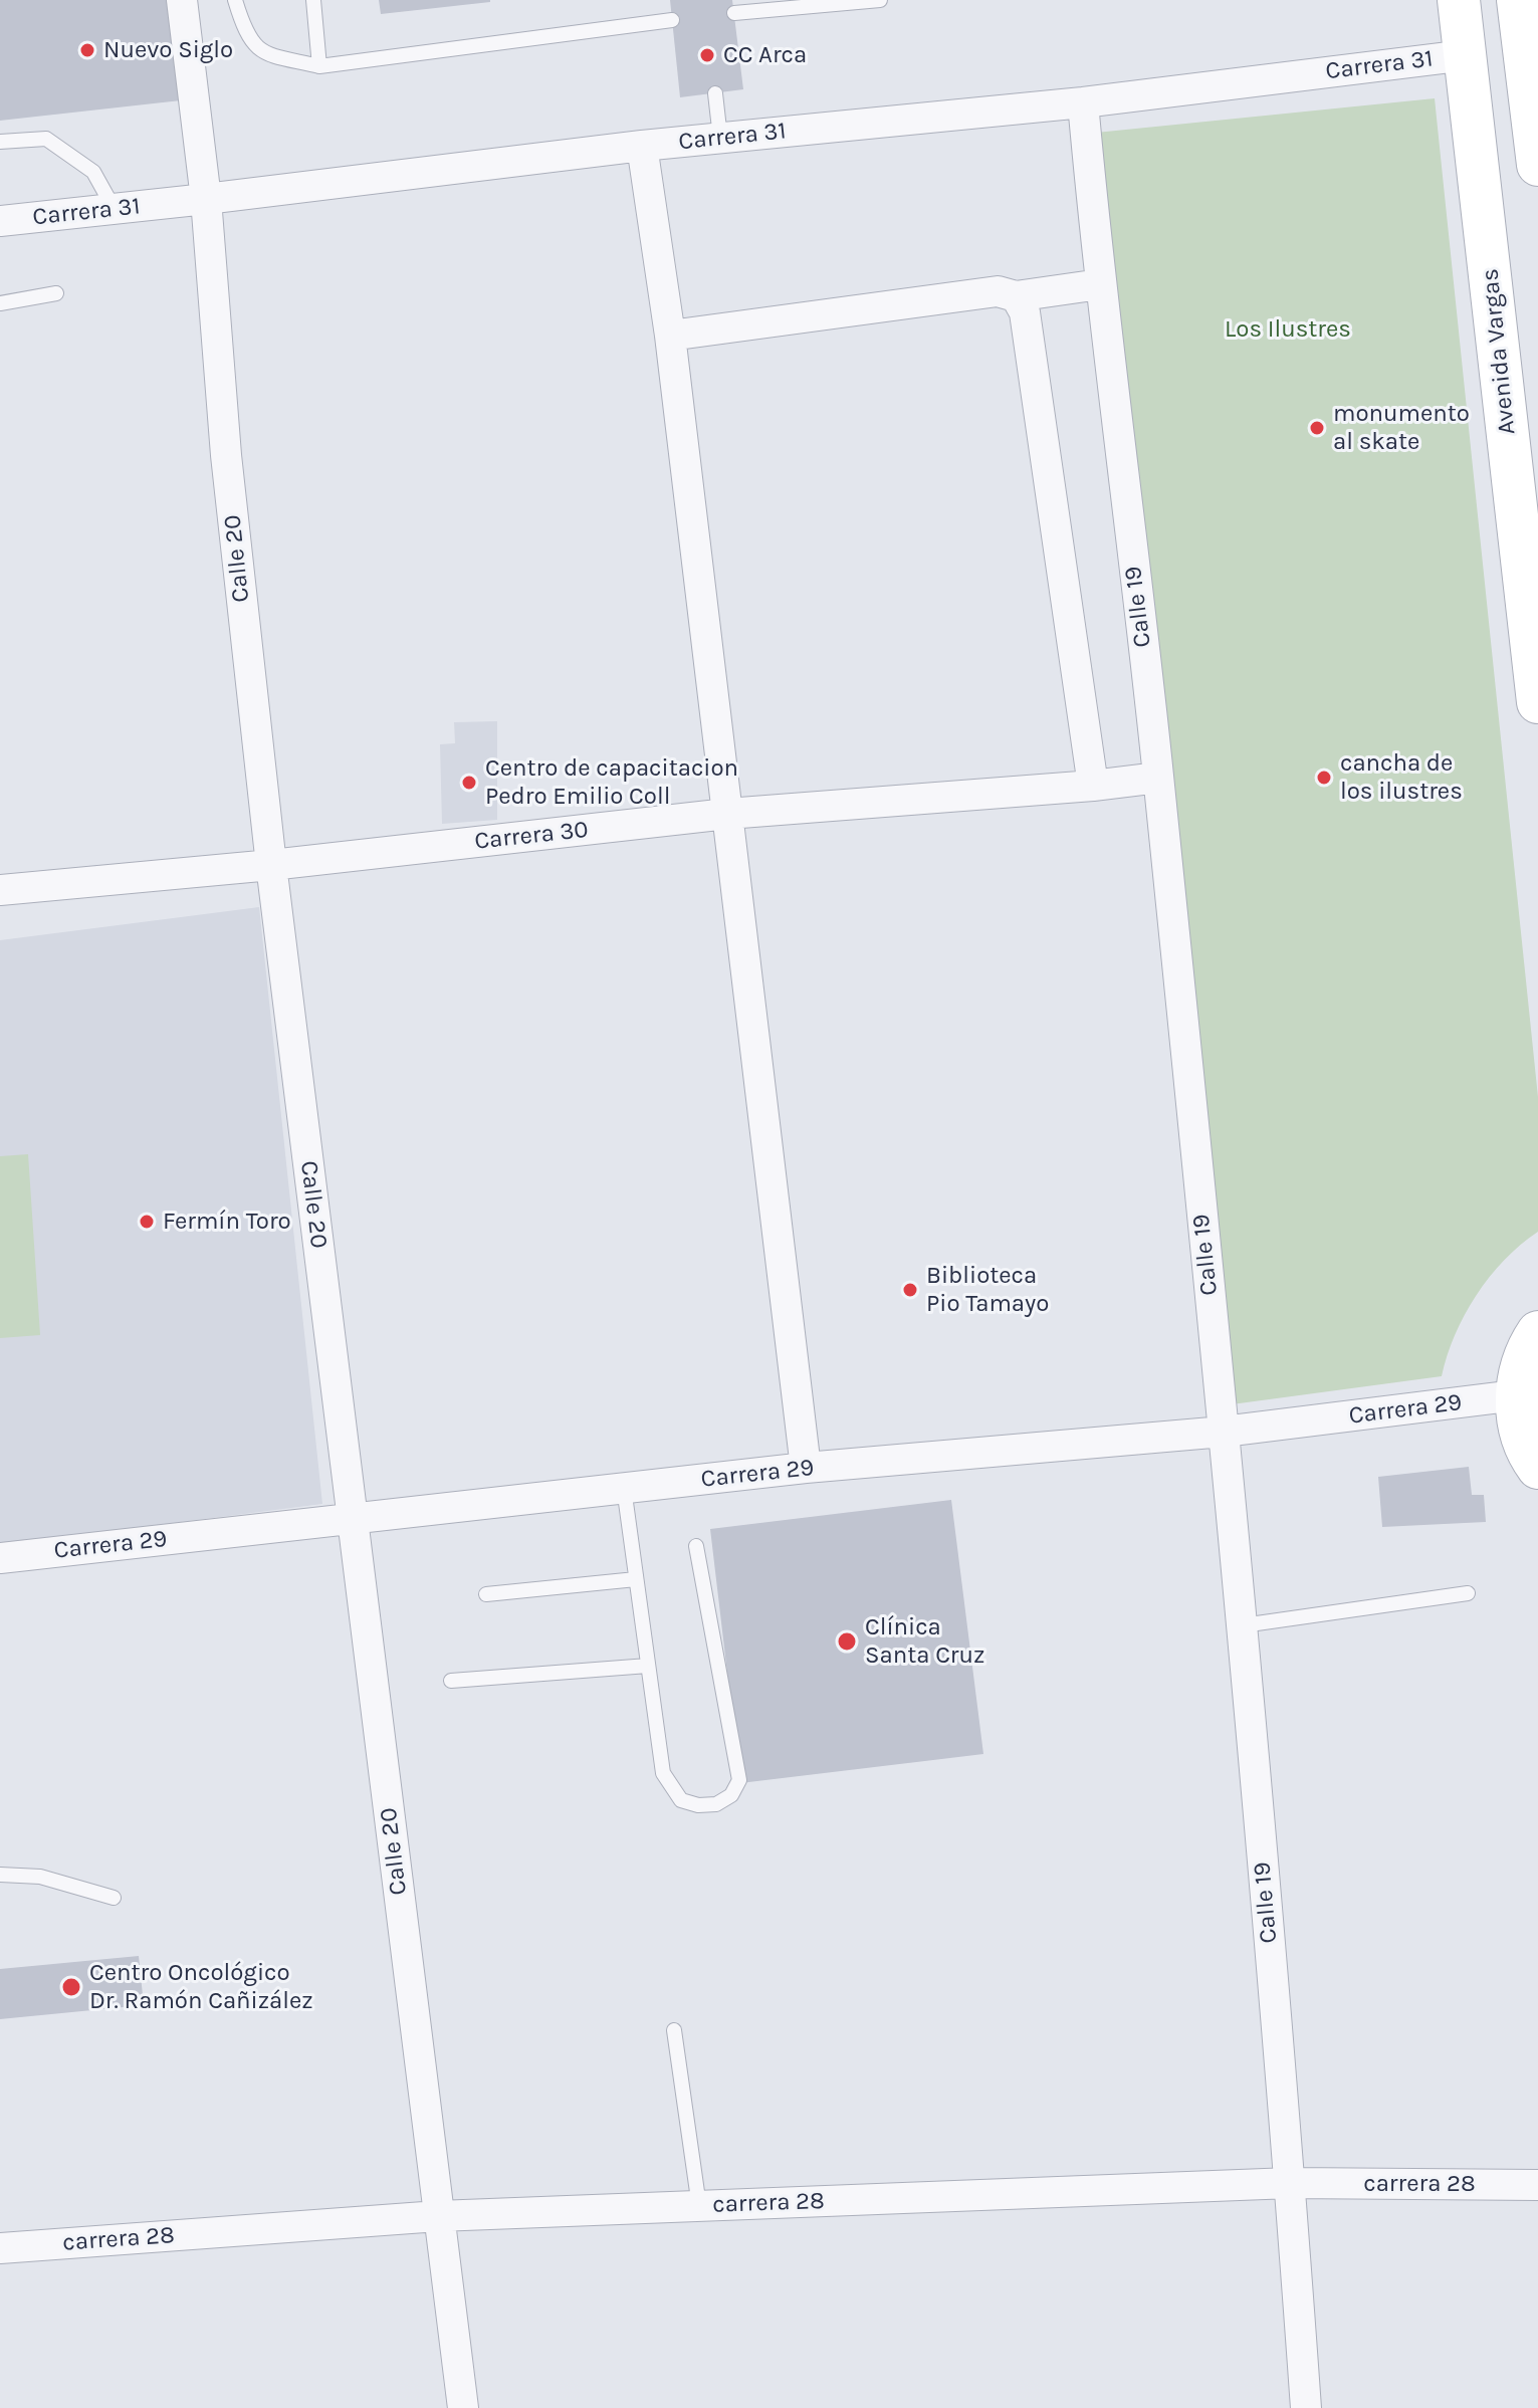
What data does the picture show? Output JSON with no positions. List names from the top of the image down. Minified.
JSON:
{"streets":{"main road":["Avenida Vargas"],"street":["Carrera 31","Calle 20","Calle 19","Carrera 30","Carrera 29","carrera 28"]},"crossings":[["Carrera 31","Avenida Vargas"],["Carrera 31","Calle 20"],["Carrera 31","Calle 19"],["Calle 20","Carrera 30"],["Calle 20","Carrera 29"],["Calle 20","carrera 28"],["Calle 19","Carrera 30"],["Calle 19","Carrera 29"],["Calle 19","carrera 28"]],"parks":["Los Ilustres"],"places":["Nuevo Siglo","CC Arca","monumento al skate","cancha de los ilustres","Centro de capacitacion Pedro Emilio Coll","Fermín Toro","Biblioteca Pio Tamayo","Clínica Santa Cruz","Centro Oncológico Dr. Ramón Cañizález"]}
